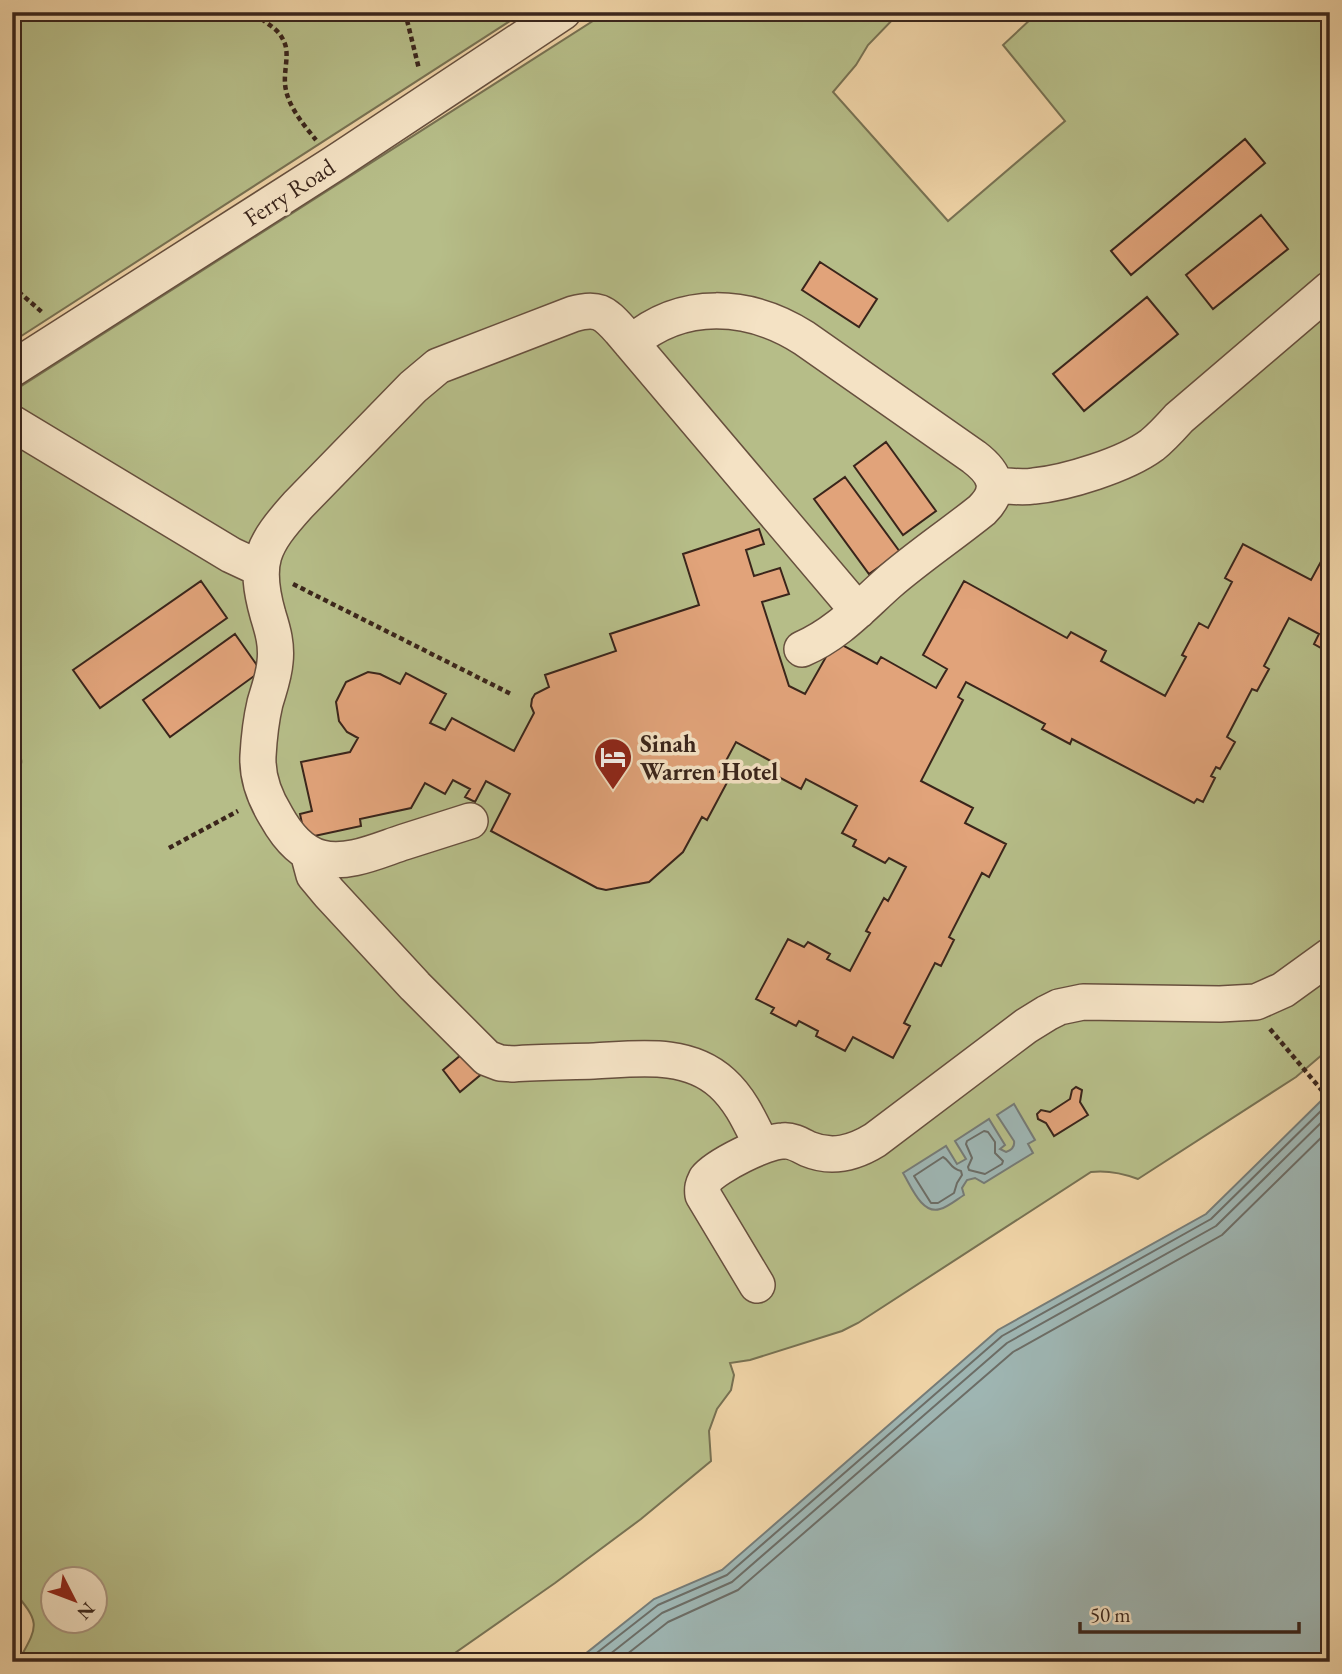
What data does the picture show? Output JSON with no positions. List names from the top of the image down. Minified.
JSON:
{"streets":{"street":["Ferry Road"]},"places":{"hotel":["Sinah Warren Hotel"]},"scale_bar":"50 m","north":"bottom right"}
